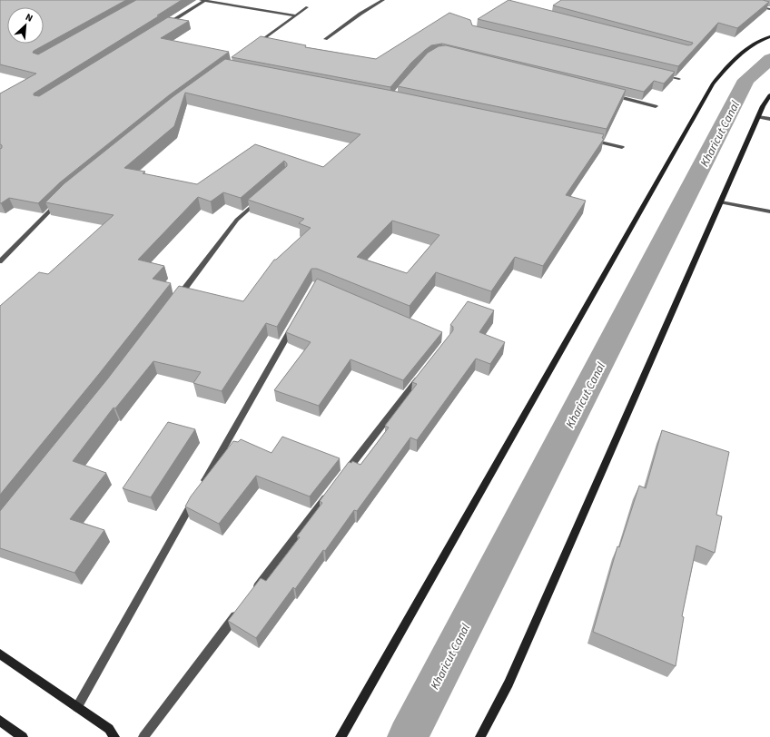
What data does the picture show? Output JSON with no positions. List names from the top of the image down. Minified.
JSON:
{"water":["Kharicut Canal"],"north":"top right"}
